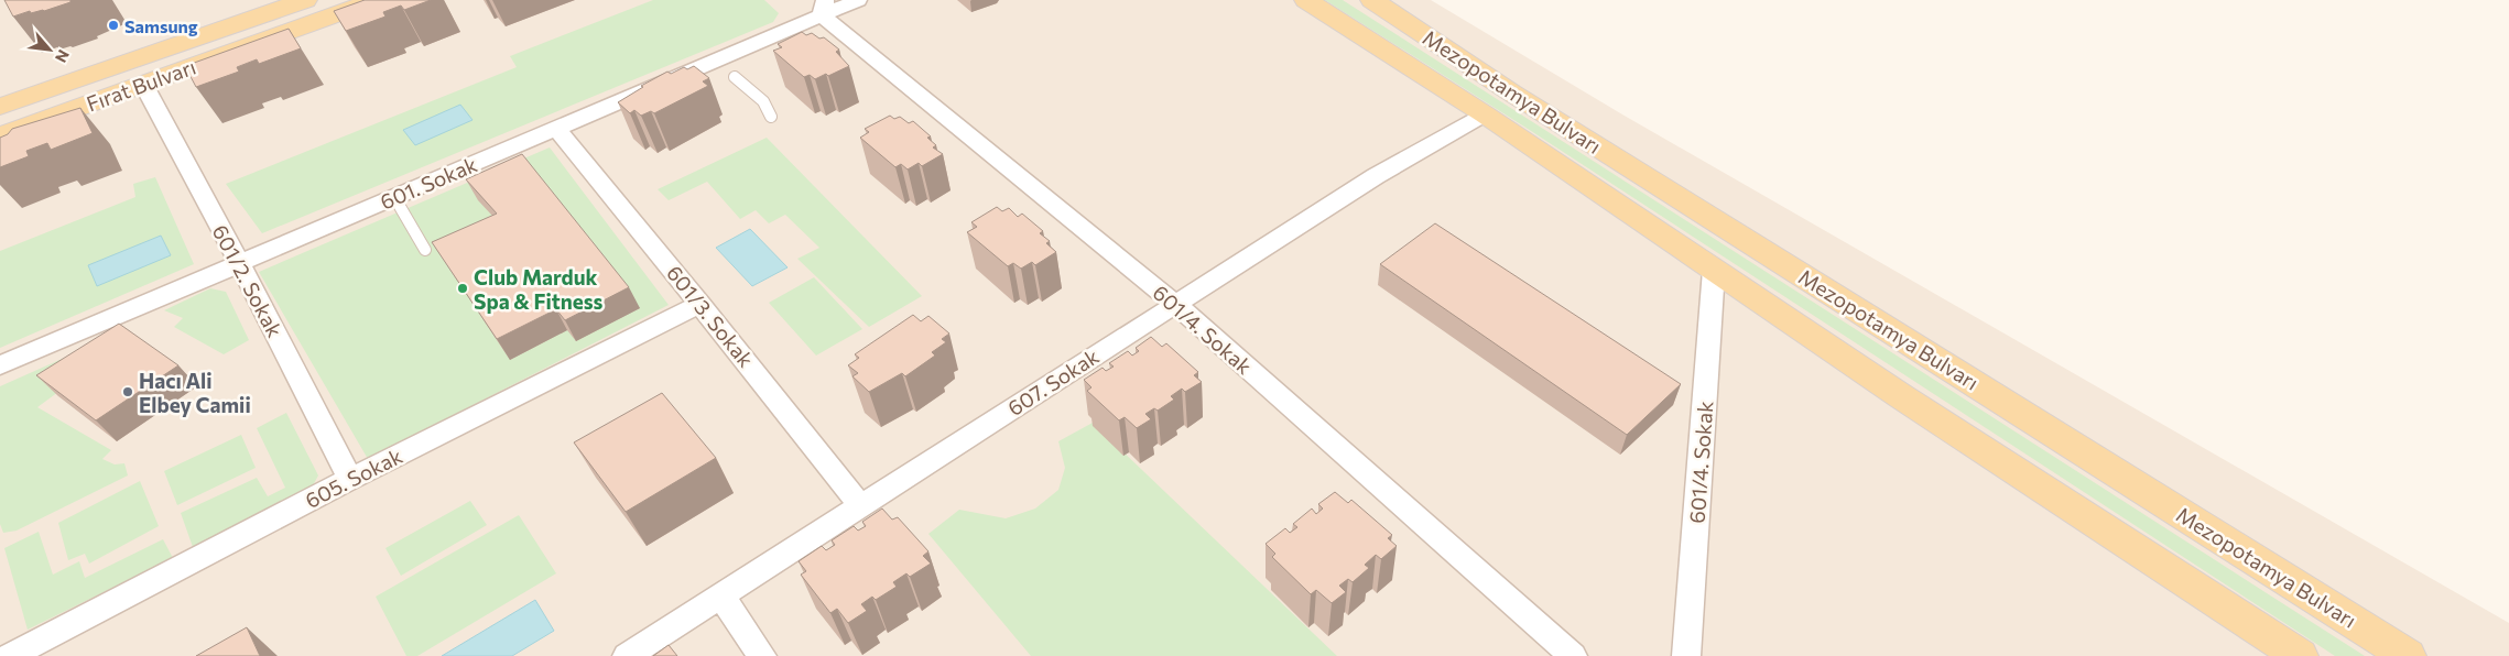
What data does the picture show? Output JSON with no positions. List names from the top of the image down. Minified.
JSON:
{"streets":{"main road":["Fırat Bulvarı","Mezopotamya Bulvarı"],"street":["601. Sokak","601/2. Sokak","601/3. Sokak","601/4. Sokak","607. Sokak","605. Sokak"]},"crossings":[["Fırat Bulvarı","601/2. Sokak"],["Mezopotamya Bulvarı","601/4. Sokak"],["Mezopotamya Bulvarı","607. Sokak"],["601. Sokak","601/2. Sokak"],["601. Sokak","601/3. Sokak"],["601. Sokak","601/4. Sokak"],["601/2. Sokak","605. Sokak"],["601/3. Sokak","607. Sokak"],["601/3. Sokak","605. Sokak"],["601/4. Sokak","607. Sokak"]],"places":["Samsung","Club Marduk Spa & Fitness","Hacı Ali Elbey Camii"],"north":"bottom right"}
